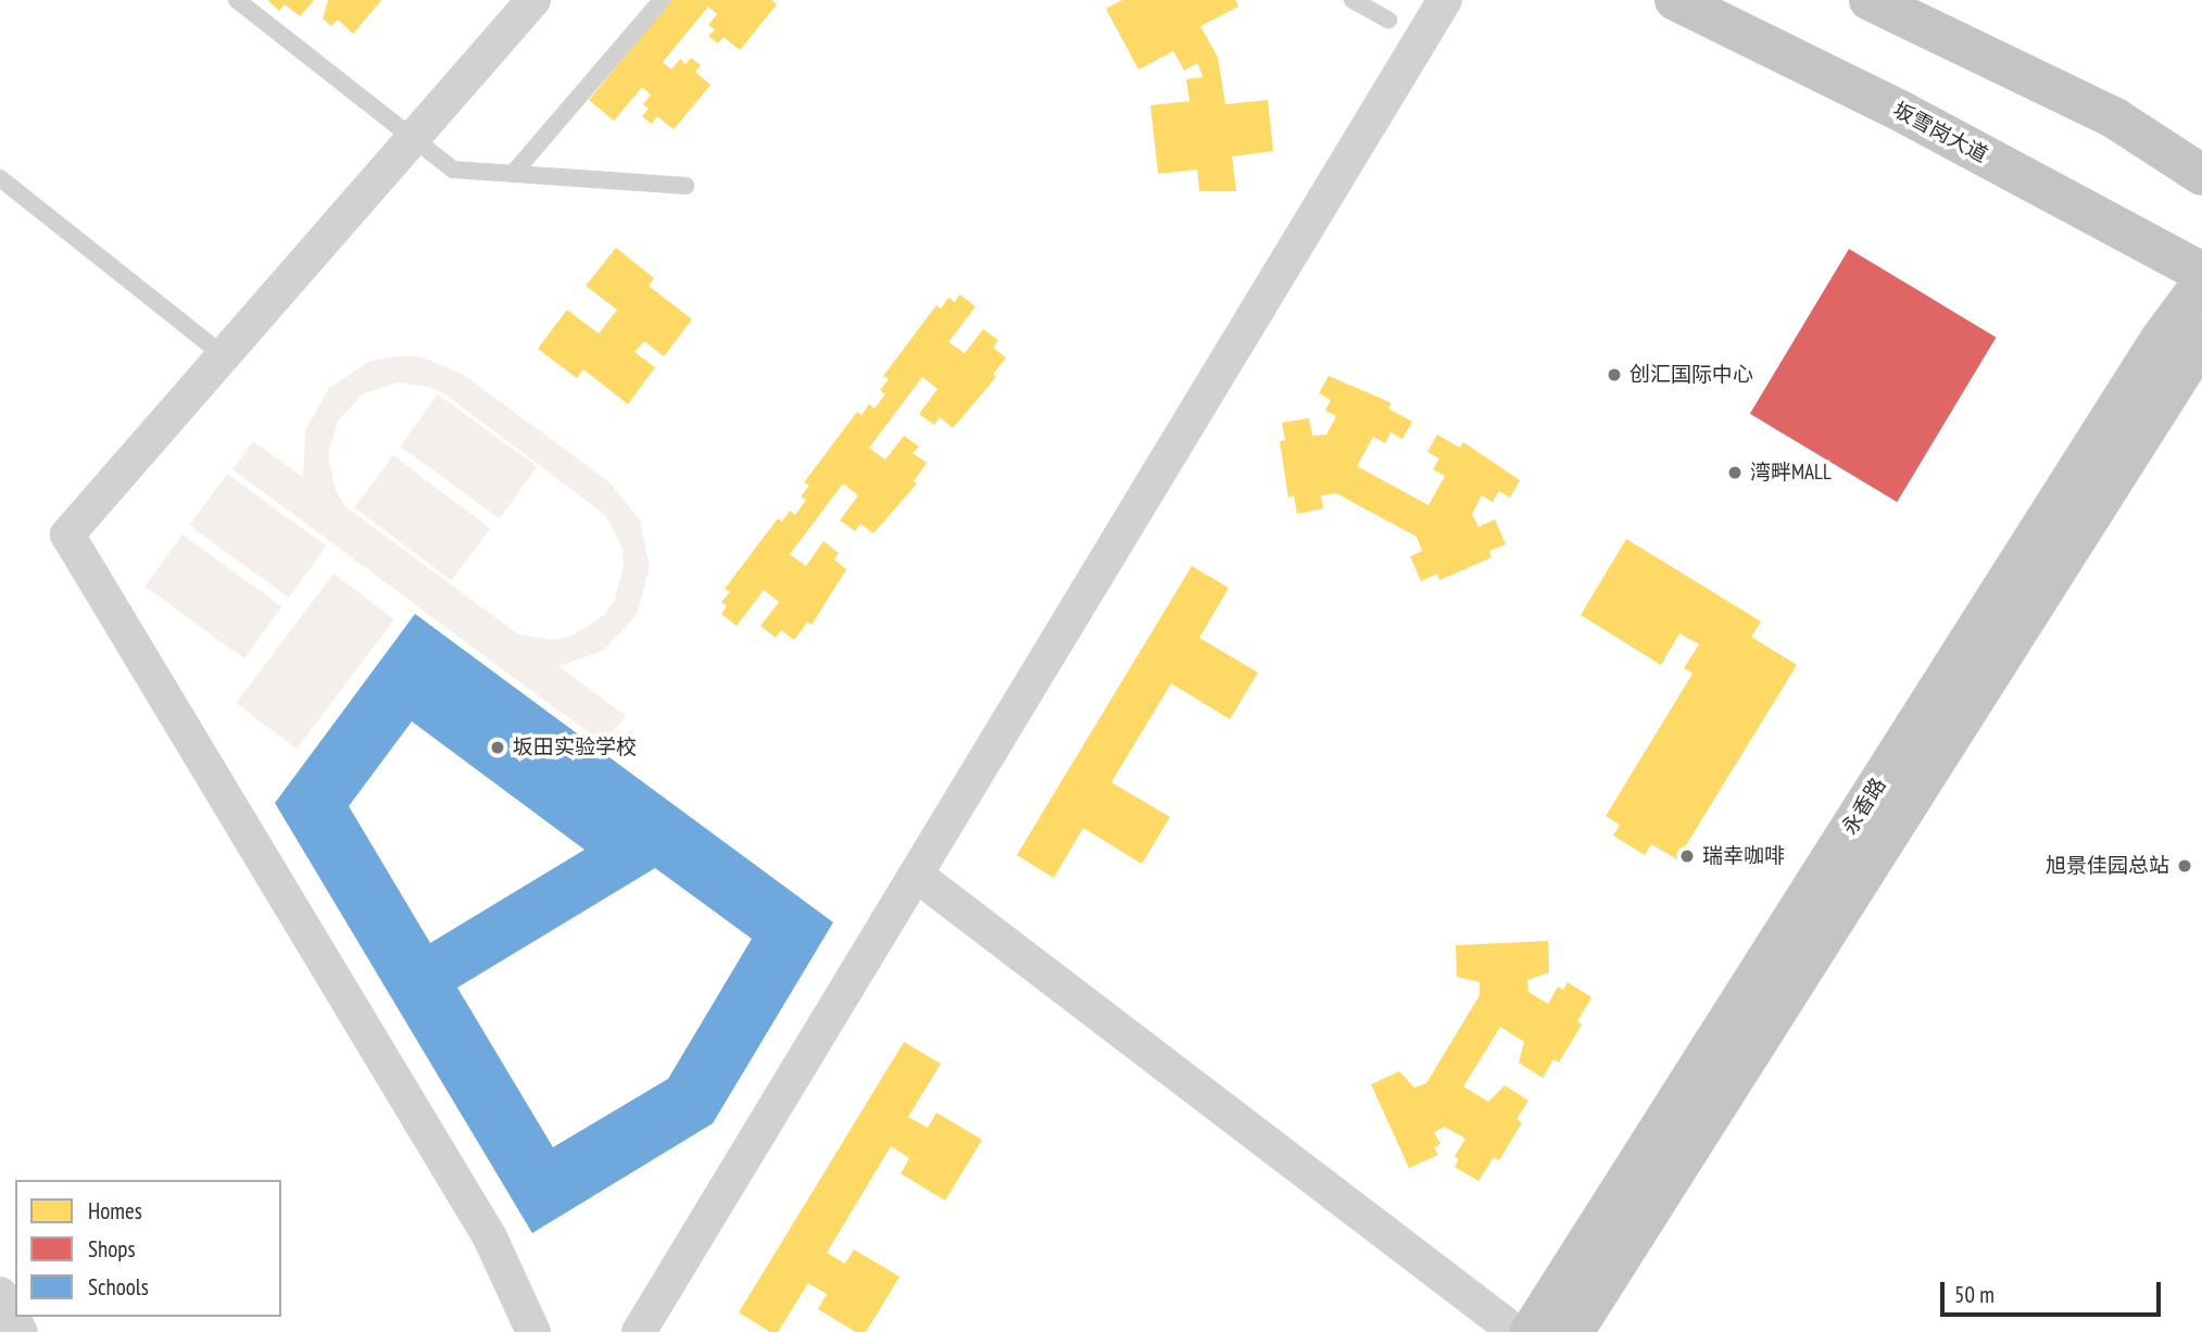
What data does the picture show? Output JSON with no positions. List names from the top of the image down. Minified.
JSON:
{"streets":{"main road":["坂雪岗大道","永香路"]},"places":["创汇国际中心","湾畔MALL","坂田实验学校","瑞幸咖啡","旭景佳园总站"],"legend":["Homes","Shops","Schools"],"scale_bar":"50 m"}
